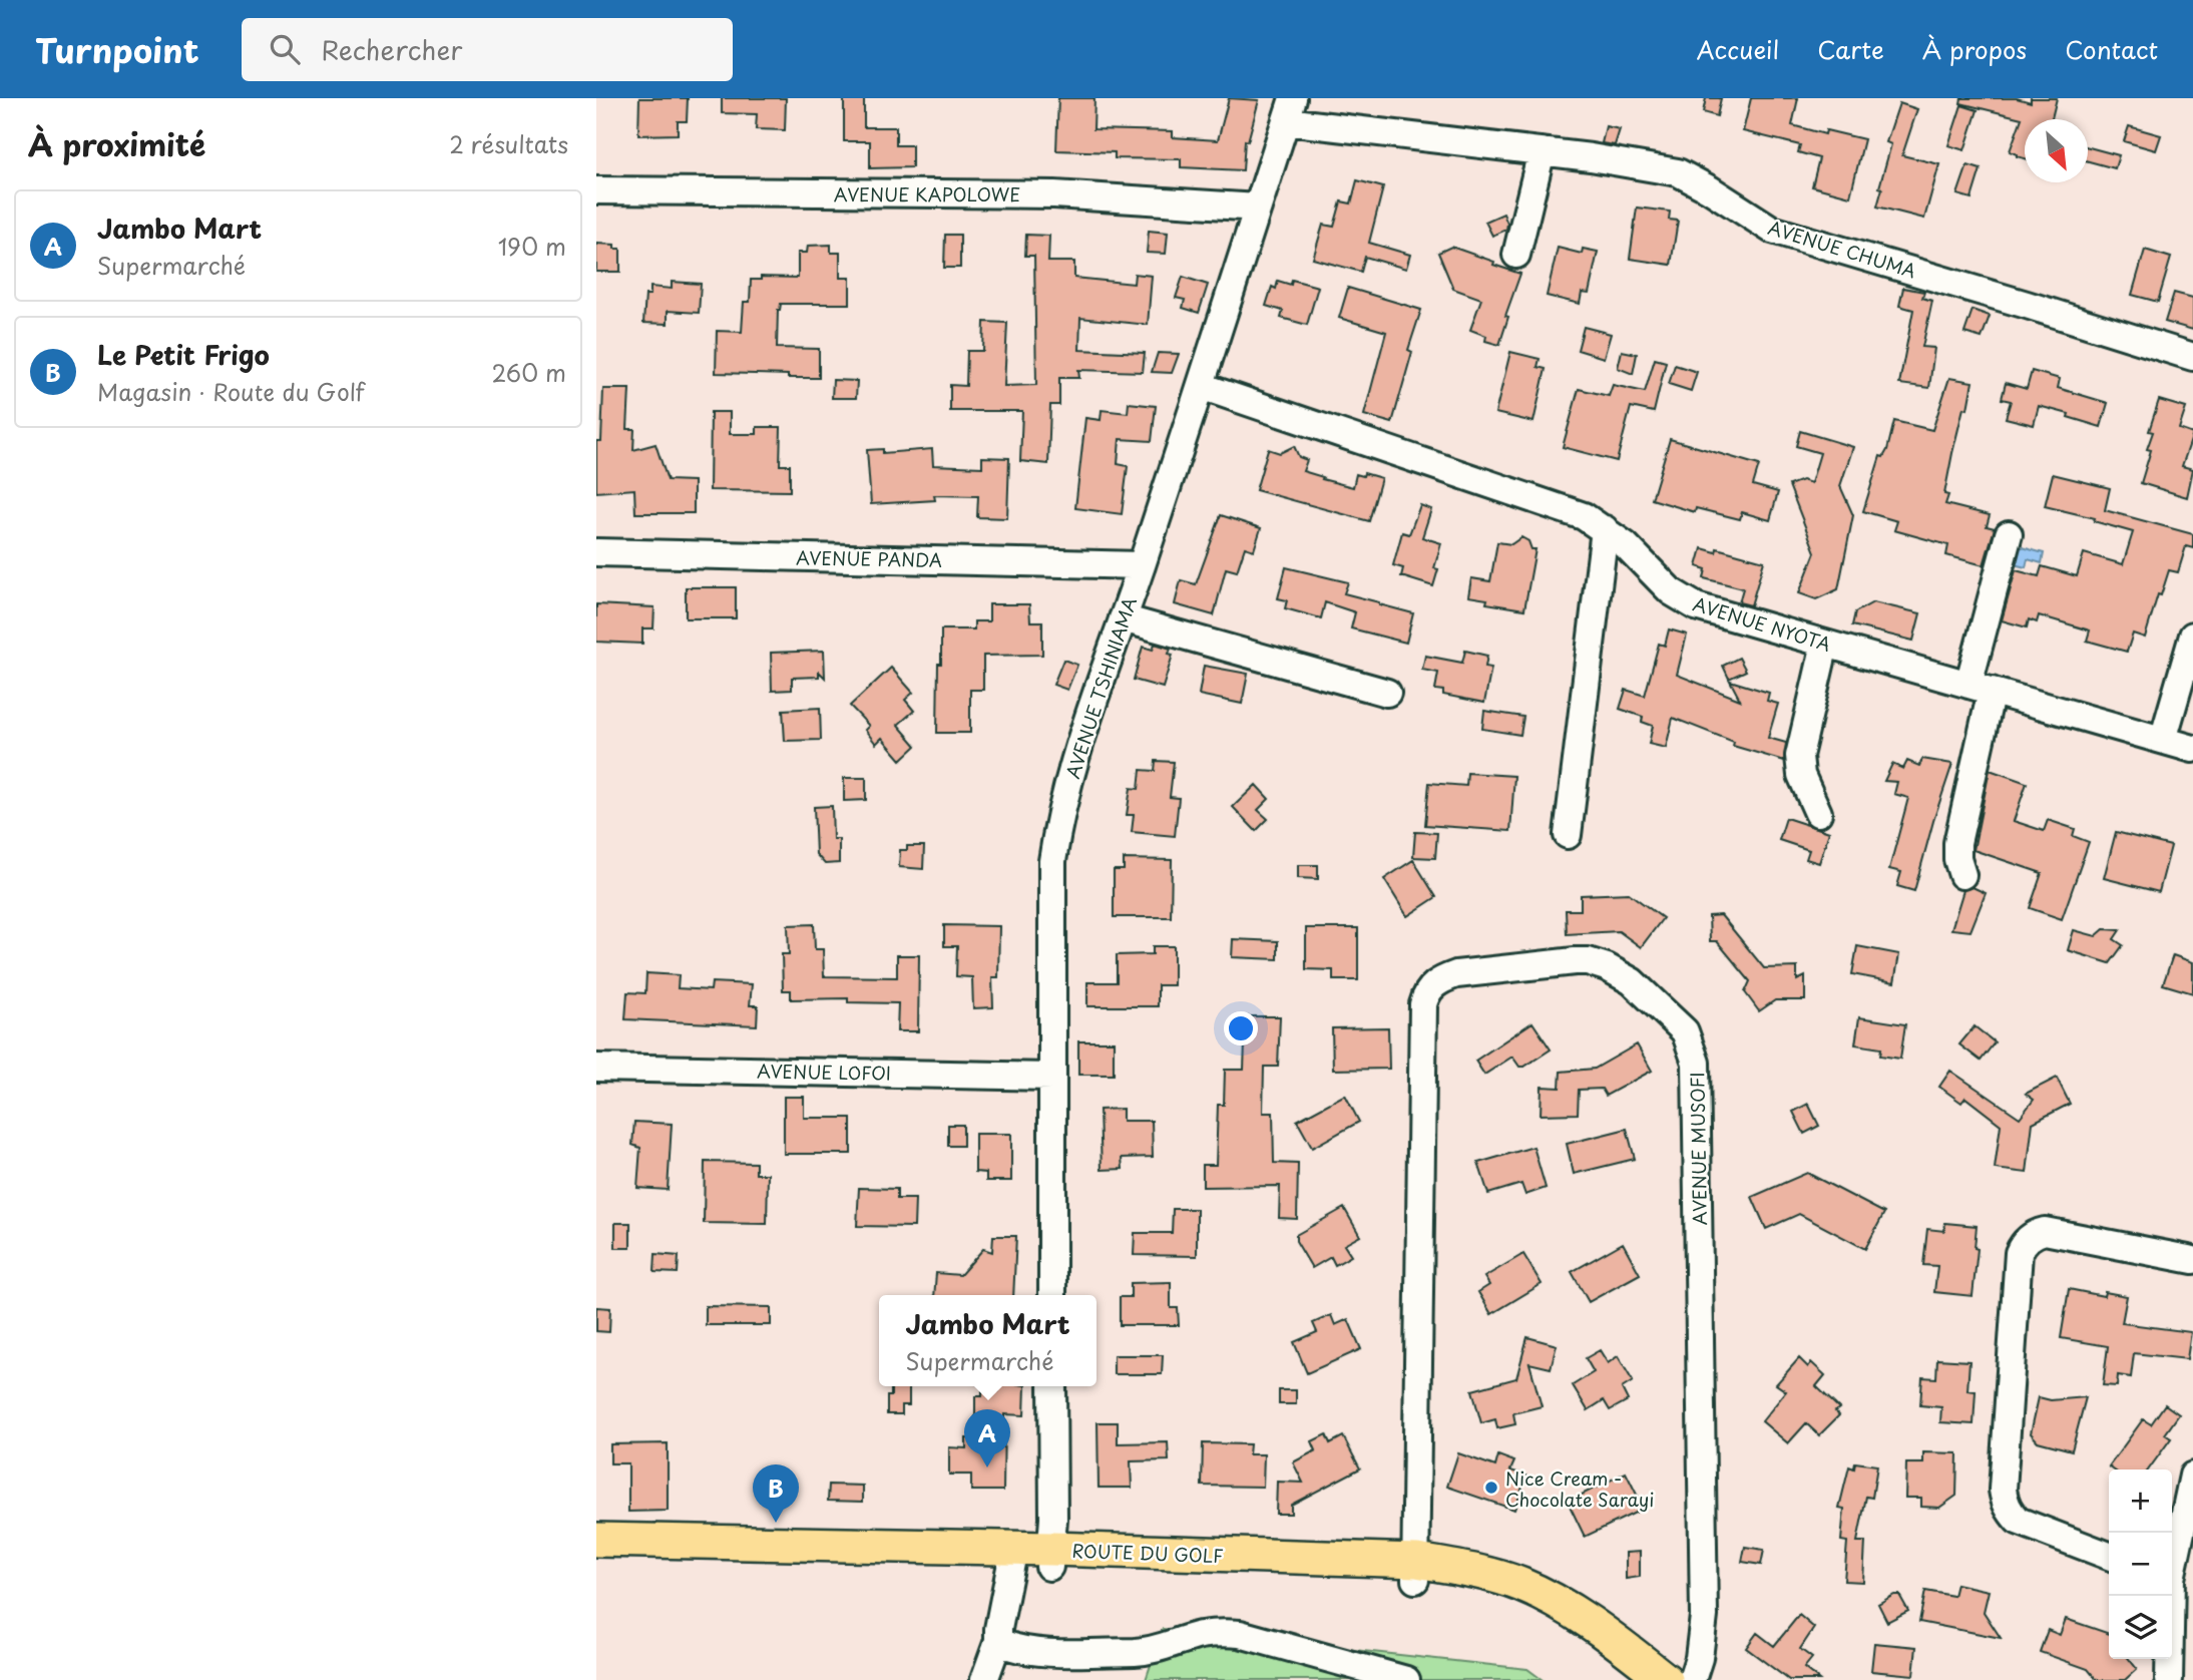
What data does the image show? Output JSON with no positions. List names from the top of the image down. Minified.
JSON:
{"streets":{"main road":["ROUTE DU GOLF"],"street":["AVENUE KAPOLOWE","AVENUE CHUMA","AVENUE PANDA","AVENUE NYOTA","AVENUE TSHINIAMA","AVENUE LOFOI","AVENUE MUSOFI"]},"crossings":[["AVENUE KAPOLOWE","AVENUE TSHINIAMA"],["AVENUE CHUMA","AVENUE TSHINIAMA"],["AVENUE PANDA","AVENUE TSHINIAMA"],["AVENUE NYOTA","AVENUE TSHINIAMA"],["AVENUE TSHINIAMA","AVENUE LOFOI"],["AVENUE MUSOFI","ROUTE DU GOLF"]],"places":["Nice Cream - Chocolate Sarayi"],"north":"bottom right","page":{"header":"Turnpoint","search":"Rechercher","nav":["Accueil","Carte","À propos","Contact"],"heading":["À proximité","2 résultats"],"list":[{"mark":"A","name":"Jambo Mart","note":"Supermarché","value":"190 m"},{"mark":"B","name":"Le Petit Frigo","note":"Magasin · Route du Golf","value":"260 m"}],"popup":["Jambo Mart","Supermarché"],"pins":["A","B"],"map_buttons":["+","−"]}}
